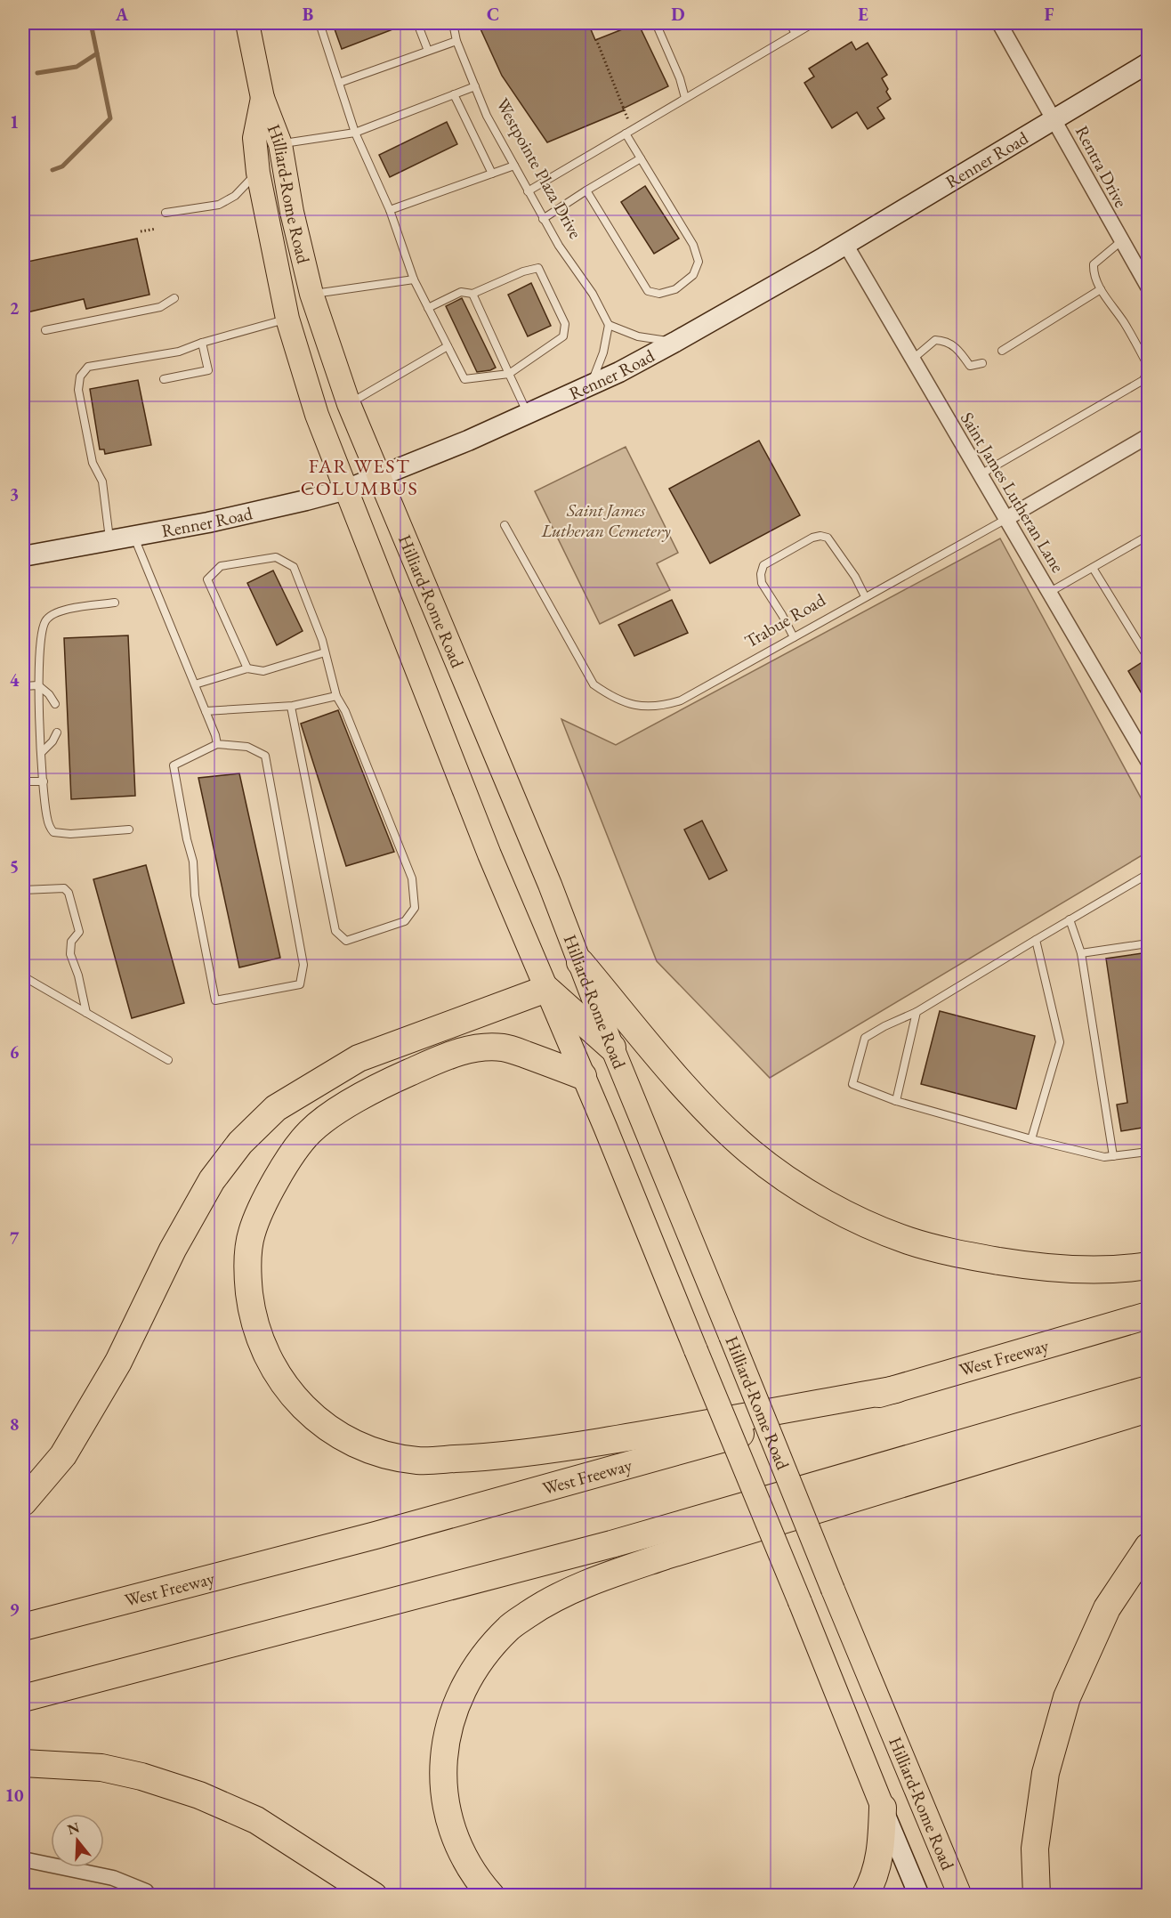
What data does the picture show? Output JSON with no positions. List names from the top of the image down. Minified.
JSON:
{"streets":{"highway":["West Freeway"],"main road":["Renner Road","Hilliard-Rome Road"],"street":["Rentra Drive","Saint James Lutheran Lane","Trabue Road"],"lane":["Westpointe Plaza Drive"]},"crossings":[["Renner Road","Rentra Drive"],["Renner Road","Hilliard-Rome Road"],["Renner Road","Saint James Lutheran Lane"],["Saint James Lutheran Lane","Trabue Road"]],"districts":["FAR WEST COLUMBUS"],"parks":["Saint James Lutheran Cemetery"],"north":"top","grid":{"columns":["A","B","C","D","E","F"],"rows":["1","2","3","4","5","6","7","8","9","10"]}}
